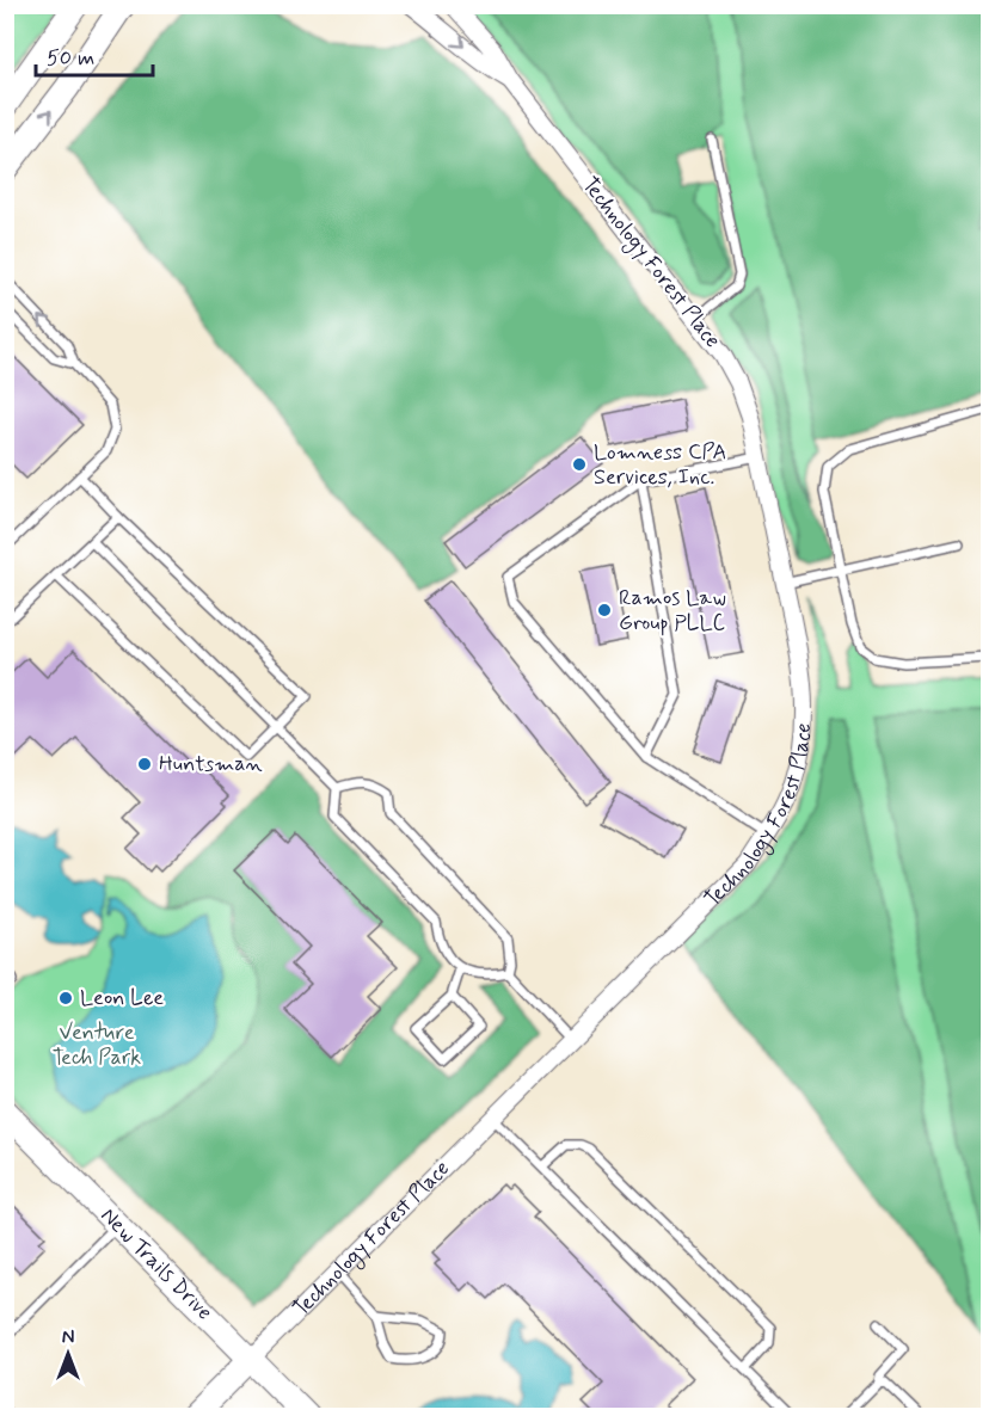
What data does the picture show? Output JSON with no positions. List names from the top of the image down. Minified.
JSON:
{"streets":{"street":["Technology Forest Place","New Trails Drive"]},"crossings":[["Technology Forest Place","New Trails Drive"]],"parks":["Venture Tech Park"],"places":["Lomness CPA Services, Inc.","Ramos Law Group PLLC","Huntsman","Leon Lee"],"scale_bar":"50 m","north":"top"}
